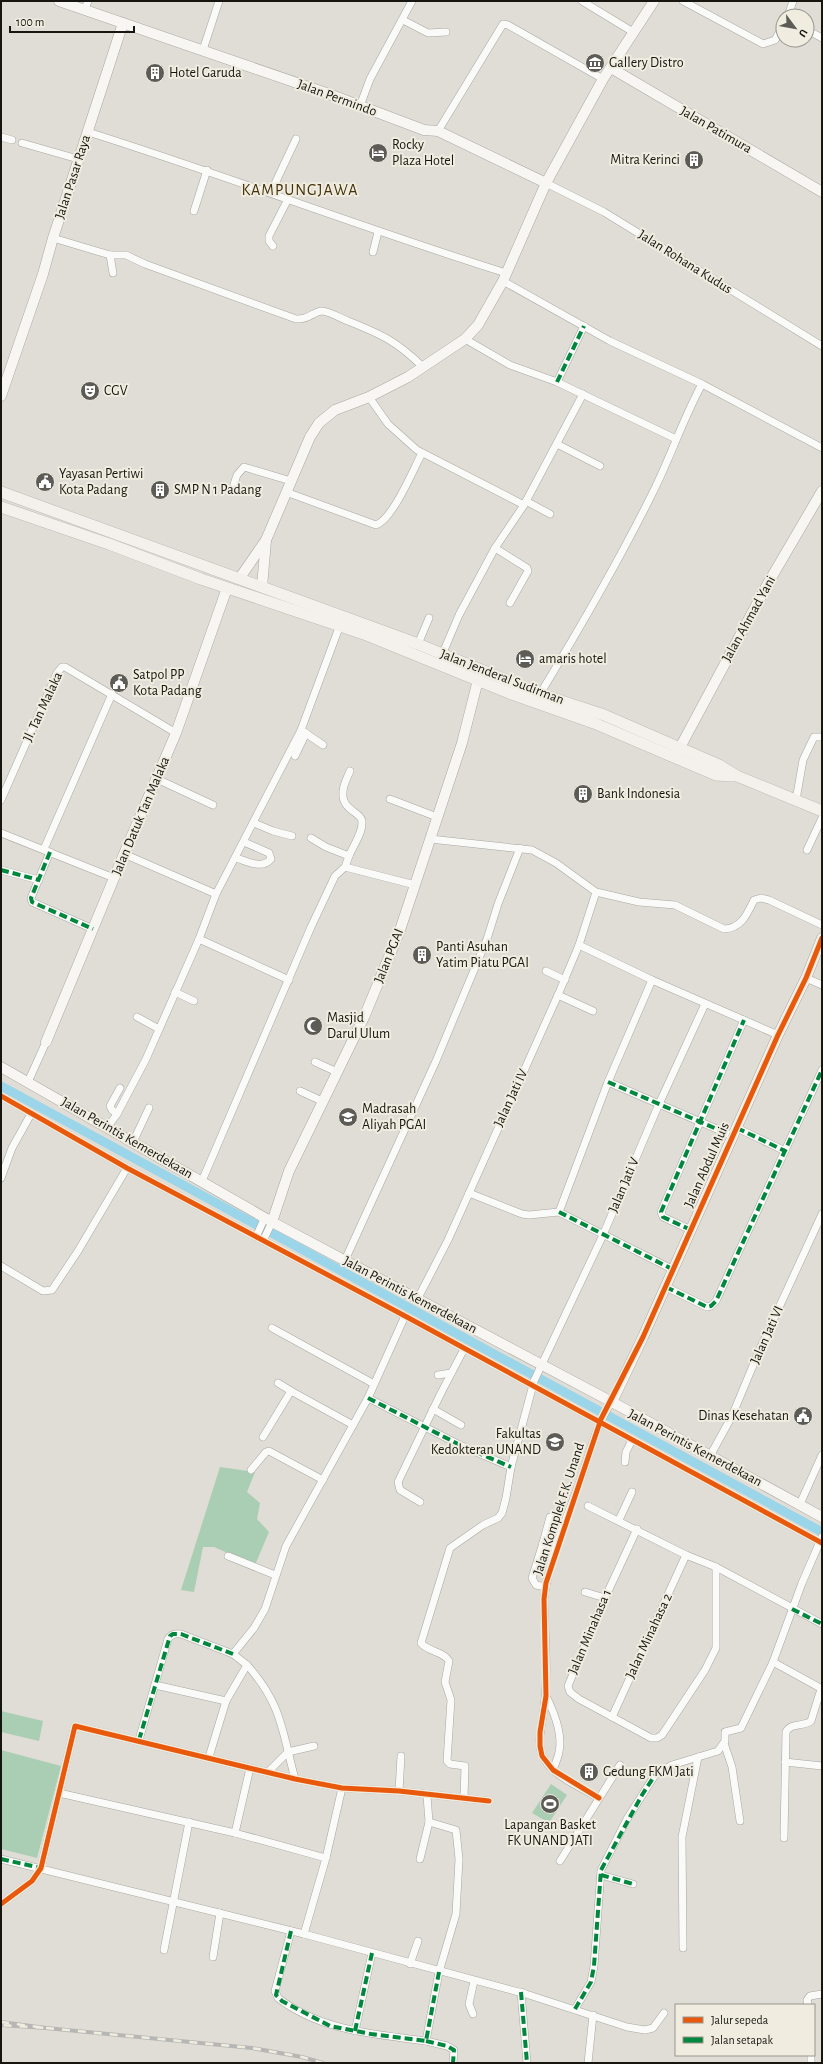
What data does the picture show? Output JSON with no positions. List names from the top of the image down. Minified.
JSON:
{"streets":{"main road":["Jalan Permindo","Jalan Patimura","Jalan Pasar Raya","Jalan Ahmad Yani","Jalan Jenderal Sudirman","Jalan Datuk Tan Malaka","Jalan PGAI","Jalan Perintis Kemerdekaan","Jalan Abdul Muis"],"street":["Jalan Rohana Kudus","Jl. Tan Malaka","Jalan Jati IV","Jalan Jati V","Jalan Jati VI","Jalan Komplek F.K. Unand","Jalan Minahasa 1","Jalan Minahasa 2"]},"crossings":[["Jalan Permindo","Jalan Pasar Raya"],["Jalan Permindo","Jalan Rohana Kudus"],["Jalan Ahmad Yani","Jalan Jenderal Sudirman"],["Jl. Tan Malaka","Jalan Datuk Tan Malaka"],["Jalan PGAI","Jalan Perintis Kemerdekaan"],["Jalan Jati IV","Jalan Perintis Kemerdekaan"],["Jalan Perintis Kemerdekaan","Jalan Abdul Muis"],["Jalan Perintis Kemerdekaan","Jalan Jati V"],["Jalan Perintis Kemerdekaan","Jalan Jati VI"],["Jalan Perintis Kemerdekaan","Jalan Komplek F.K. Unand"],["Jalan Abdul Muis","Jalan Komplek F.K. Unand"],["Jalan Minahasa 1","Jalan Minahasa 2"]],"districts":["KAMPUNGJAWA"],"places":{"museum":["Gallery Distro"],"building":["Hotel Garuda","Mitra Kerinci","SMP N 1 Padang","Bank Indonesia","Panti Asuhan Yatim Piatu PGAI","Gedung FKM Jati"],"hotel":["Rocky Plaza Hotel","amaris hotel"],"theatre":["CGV"],"public building":["Yayasan Pertiwi Kota Padang","Satpol PP Kota Padang","Dinas Kesehatan"],"mosque":["Masjid Darul Ulum"],"school or university":["Madrasah Aliyah PGAI","Fakultas Kedokteran UNAND"],"sports":["Lapangan Basket FK UNAND JATI"]},"legend":["Jalur sepeda","Jalan setapak"],"scale_bar":"100 m","north":"bottom right"}
